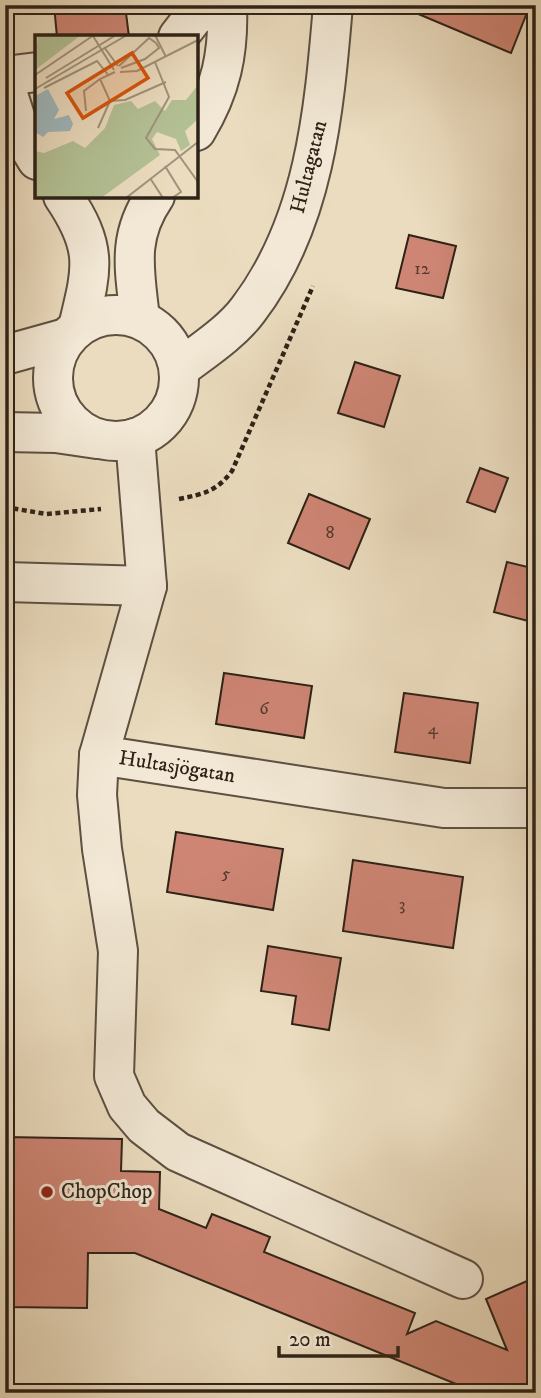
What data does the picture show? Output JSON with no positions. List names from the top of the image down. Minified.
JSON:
{"streets":{"street":["Hultagatan","Hultasjögatan"]},"crossings":[["Hultagatan","Hultasjögatan"]],"places":["ChopChop"],"house_numbers":["12","8","6","4","5","3"],"scale_bar":"20 m"}
